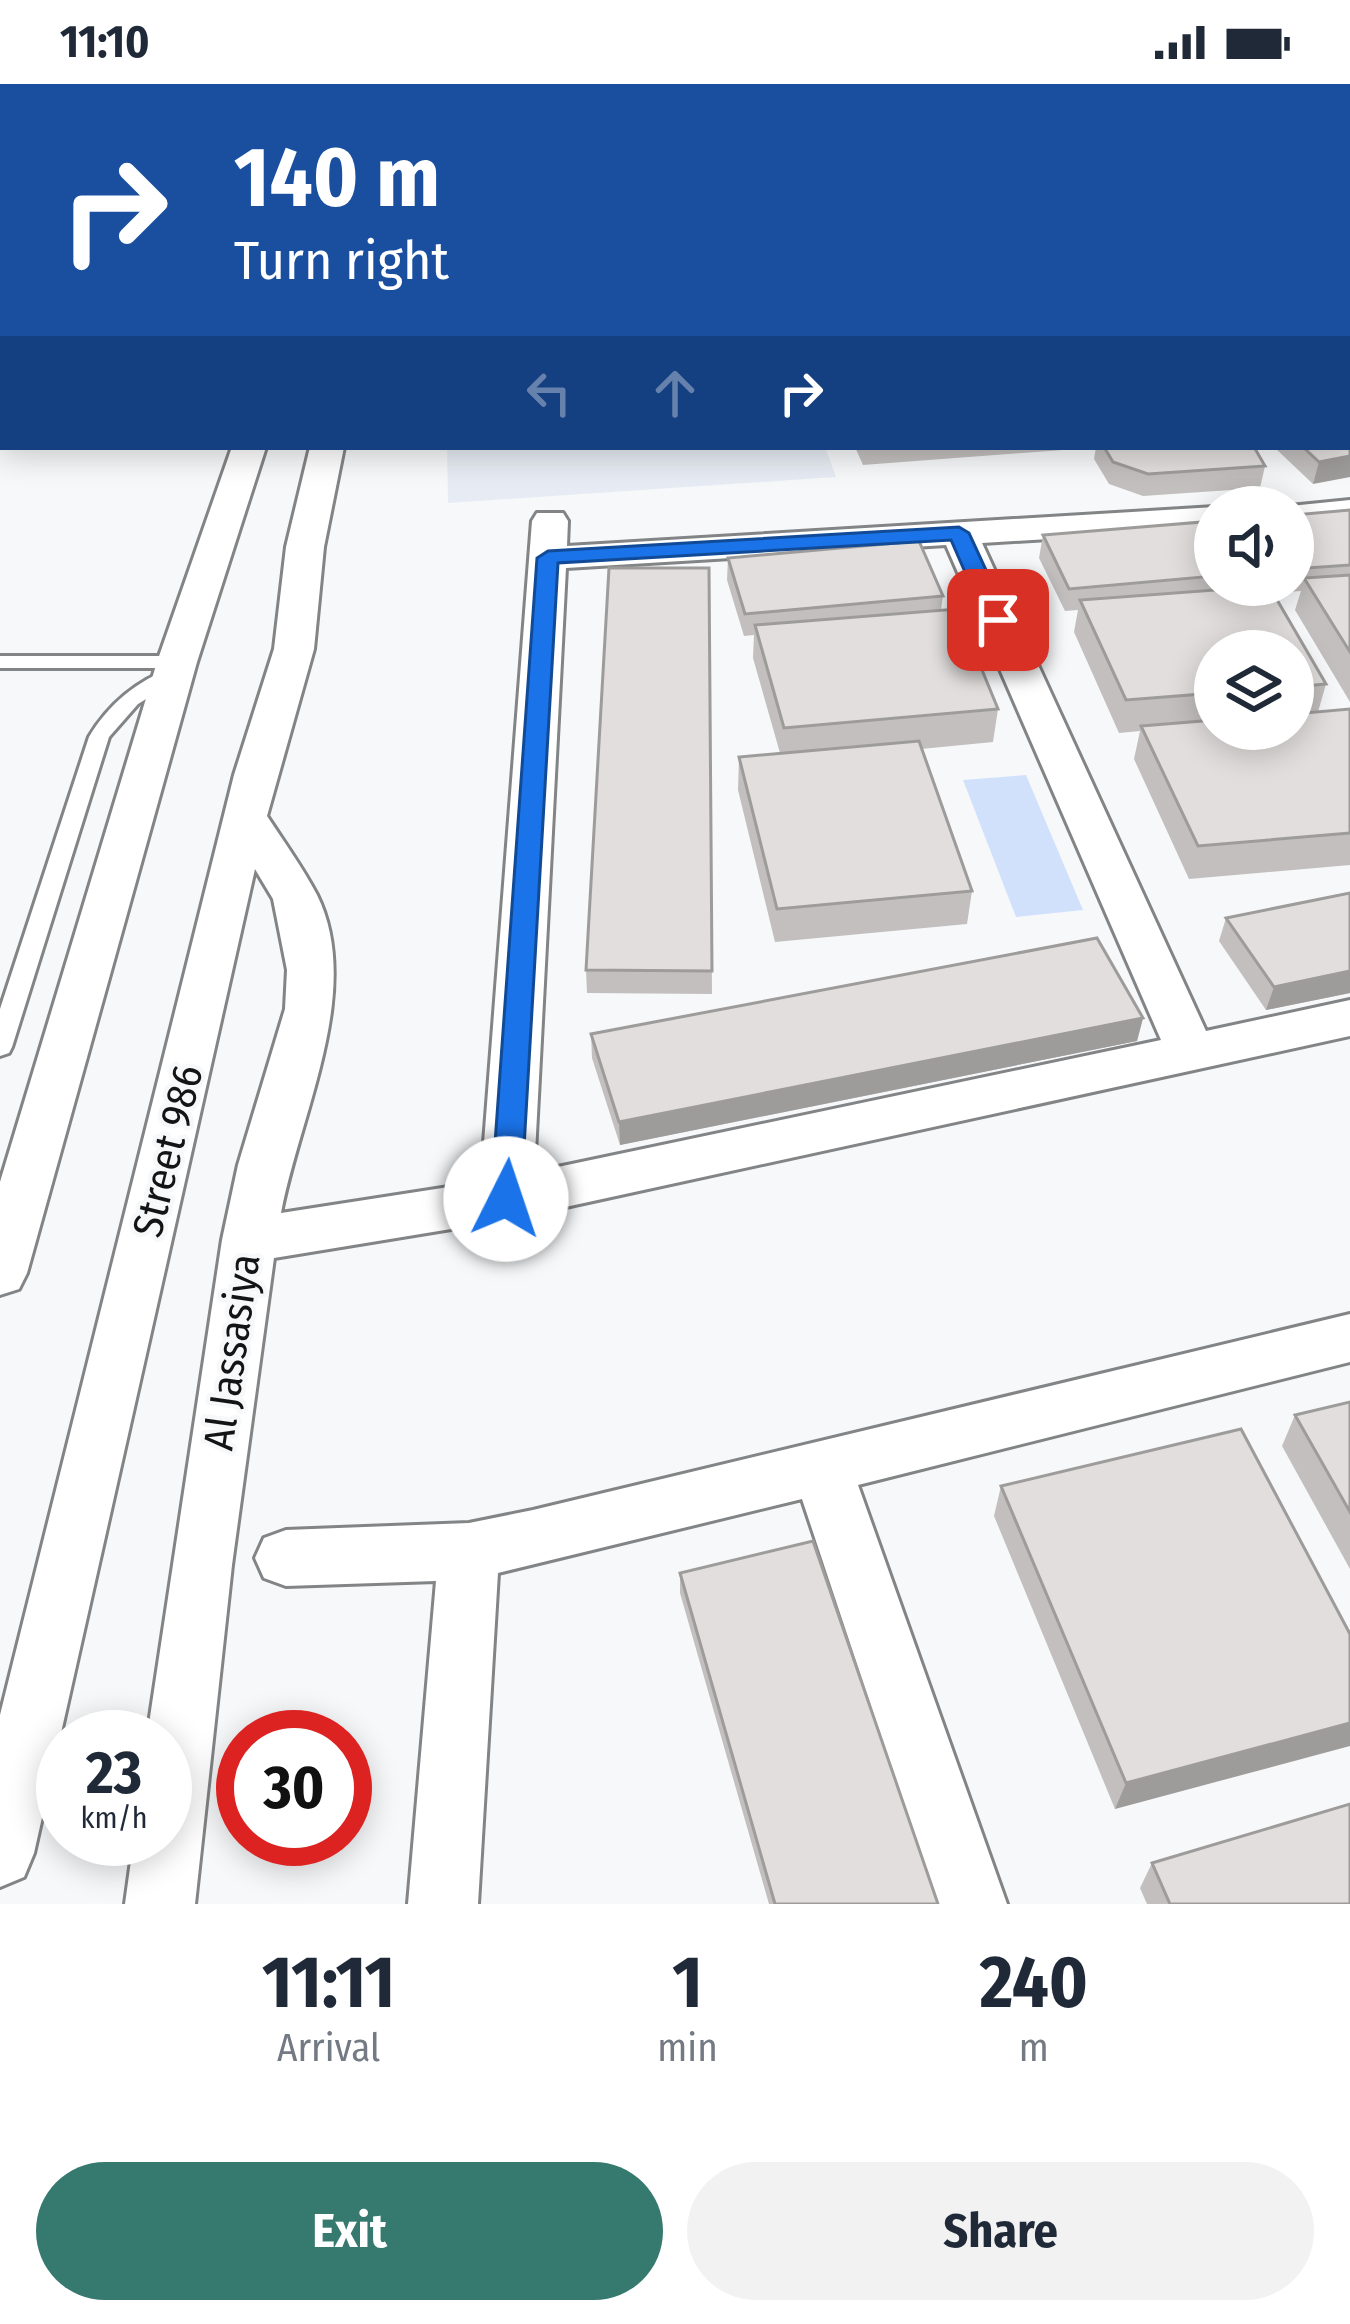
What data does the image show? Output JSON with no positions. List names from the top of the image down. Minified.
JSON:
{"streets":{"street":["Street 986","Al Jassasiya"]},"crossings":[["Street 986","Al Jassasiya"]],"page":{"status":"11:10","turn":["140 m","Turn right"],"speed":"23 km/h","limit":"30","eta":["11:11","Arrival","1","min","240","m"],"buttons":["Exit","Share"]}}
